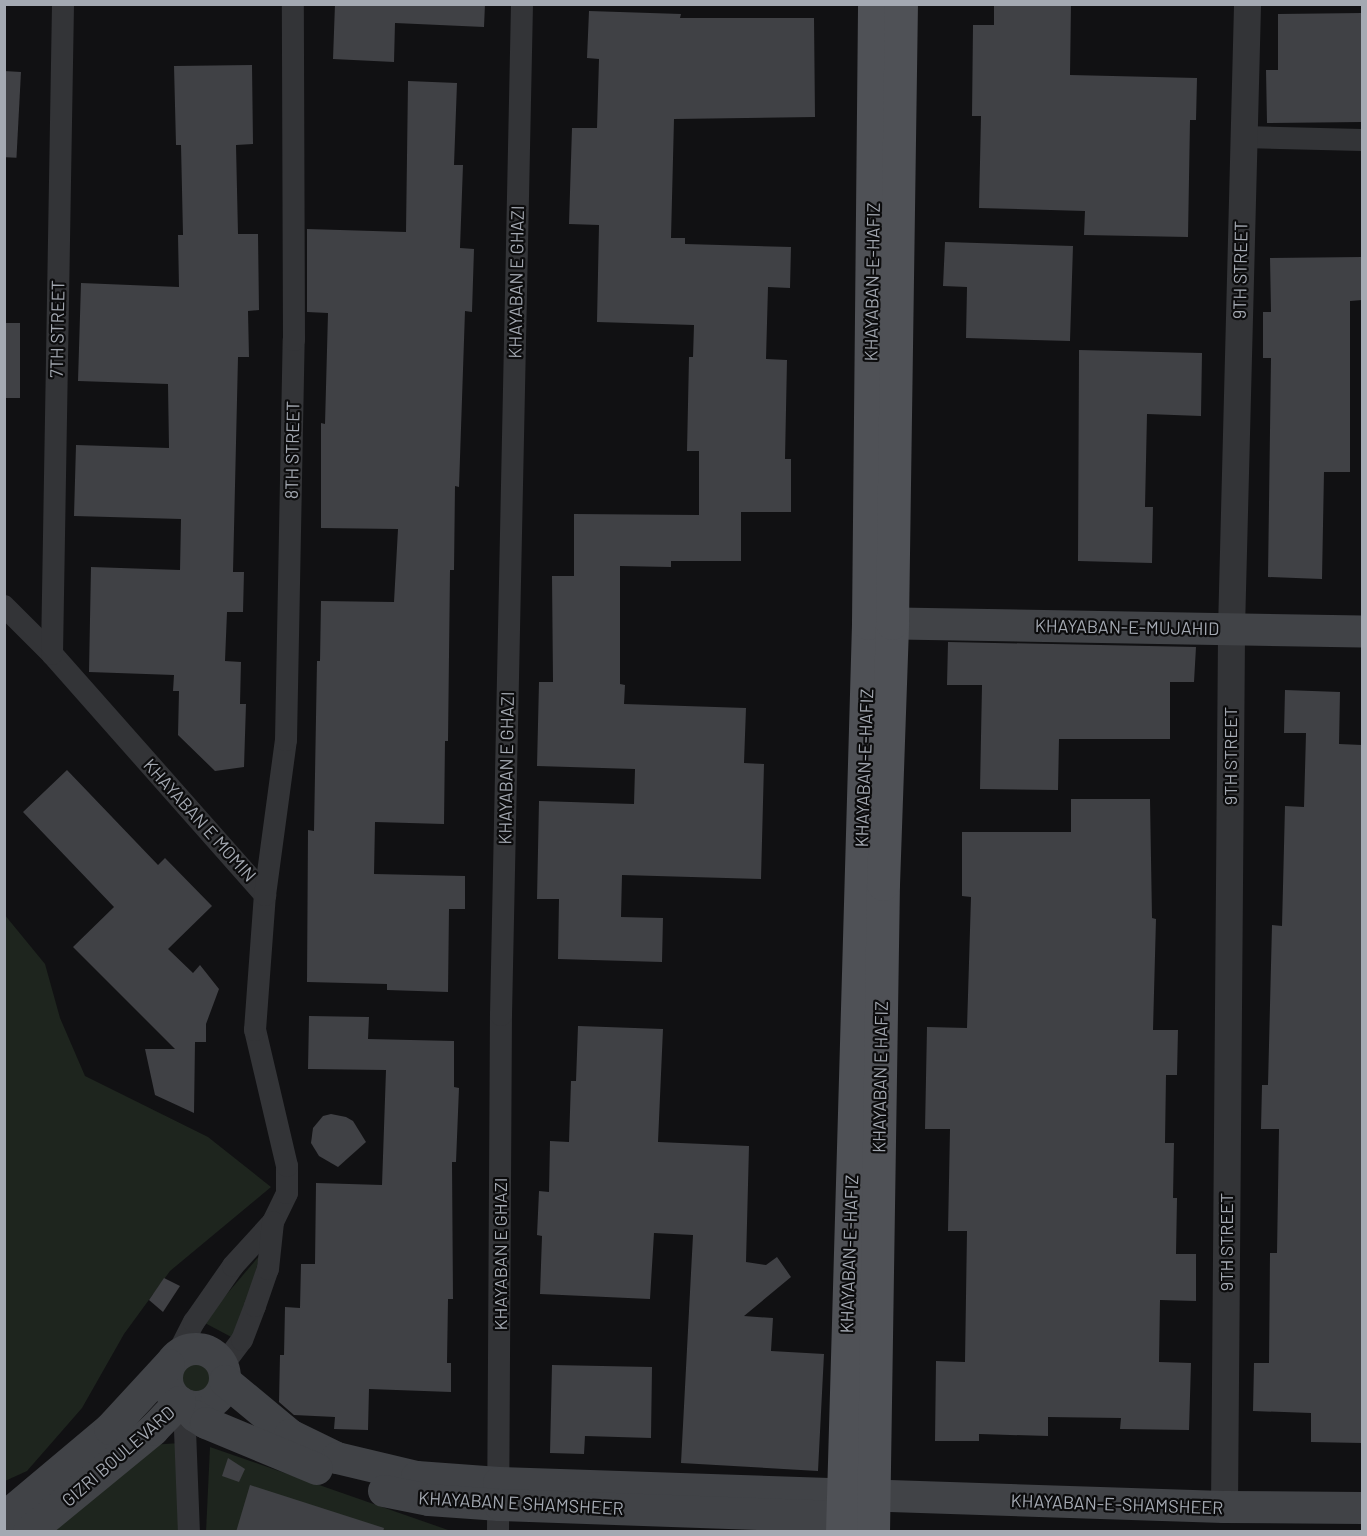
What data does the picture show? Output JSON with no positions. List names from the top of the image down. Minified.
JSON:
{"streets":{"main road":["KHAYABAN-E-HAFIZ","KHAYABAN-E-MUJAHID","KHAYABAN E HAFIZ","GIZRI BOULEVARD","KHAYABAN E SHAMSHEER","KHAYABAN-E-SHAMSHEER"],"street":["9TH STREET","KHAYABAN E GHAZI","7TH STREET","8TH STREET","KHAYABAN E MOMIN"]},"crossings":[["9TH STREET","KHAYABAN-E-MUJAHID"],["9TH STREET","KHAYABAN-E-SHAMSHEER"],["KHAYABAN E GHAZI","KHAYABAN E SHAMSHEER"],["KHAYABAN-E-HAFIZ","KHAYABAN-E-MUJAHID"],["KHAYABAN-E-HAFIZ","KHAYABAN E HAFIZ"],["7TH STREET","KHAYABAN E MOMIN"],["8TH STREET","KHAYABAN E MOMIN"],["KHAYABAN-E-MUJAHID","KHAYABAN E HAFIZ"],["KHAYABAN E MOMIN","GIZRI BOULEVARD"],["KHAYABAN E MOMIN","KHAYABAN E SHAMSHEER"],["KHAYABAN E HAFIZ","KHAYABAN E SHAMSHEER"],["KHAYABAN E HAFIZ","KHAYABAN-E-SHAMSHEER"],["GIZRI BOULEVARD","KHAYABAN E SHAMSHEER"],["KHAYABAN E SHAMSHEER","KHAYABAN-E-SHAMSHEER"]]}
